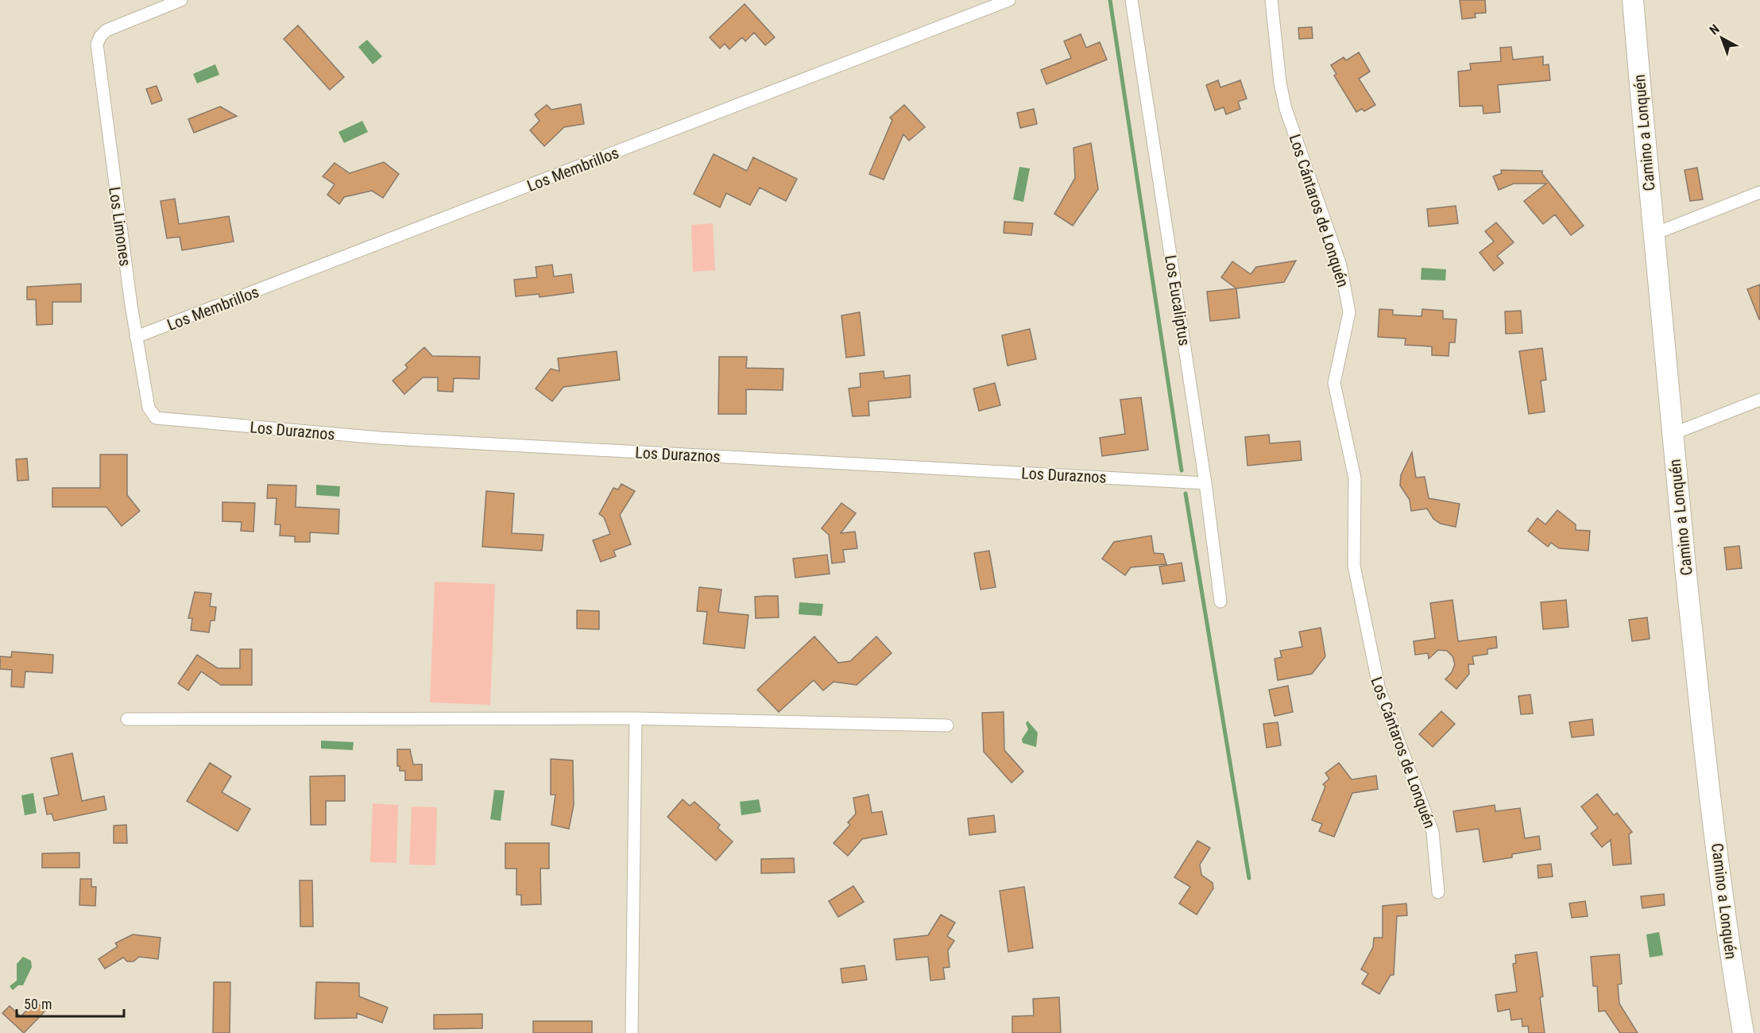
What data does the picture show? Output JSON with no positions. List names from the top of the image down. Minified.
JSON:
{"streets":{"main road":["Camino a Lonquén"],"street":["Los Membrillos","Los Cántaros de Lonquén","Los Limones","Los Eucaliptus","Los Duraznos"]},"crossings":[["Los Membrillos","Los Limones"],["Los Limones","Los Duraznos"],["Los Eucaliptus","Los Duraznos"]],"scale_bar":"50 m","north":"top left"}
